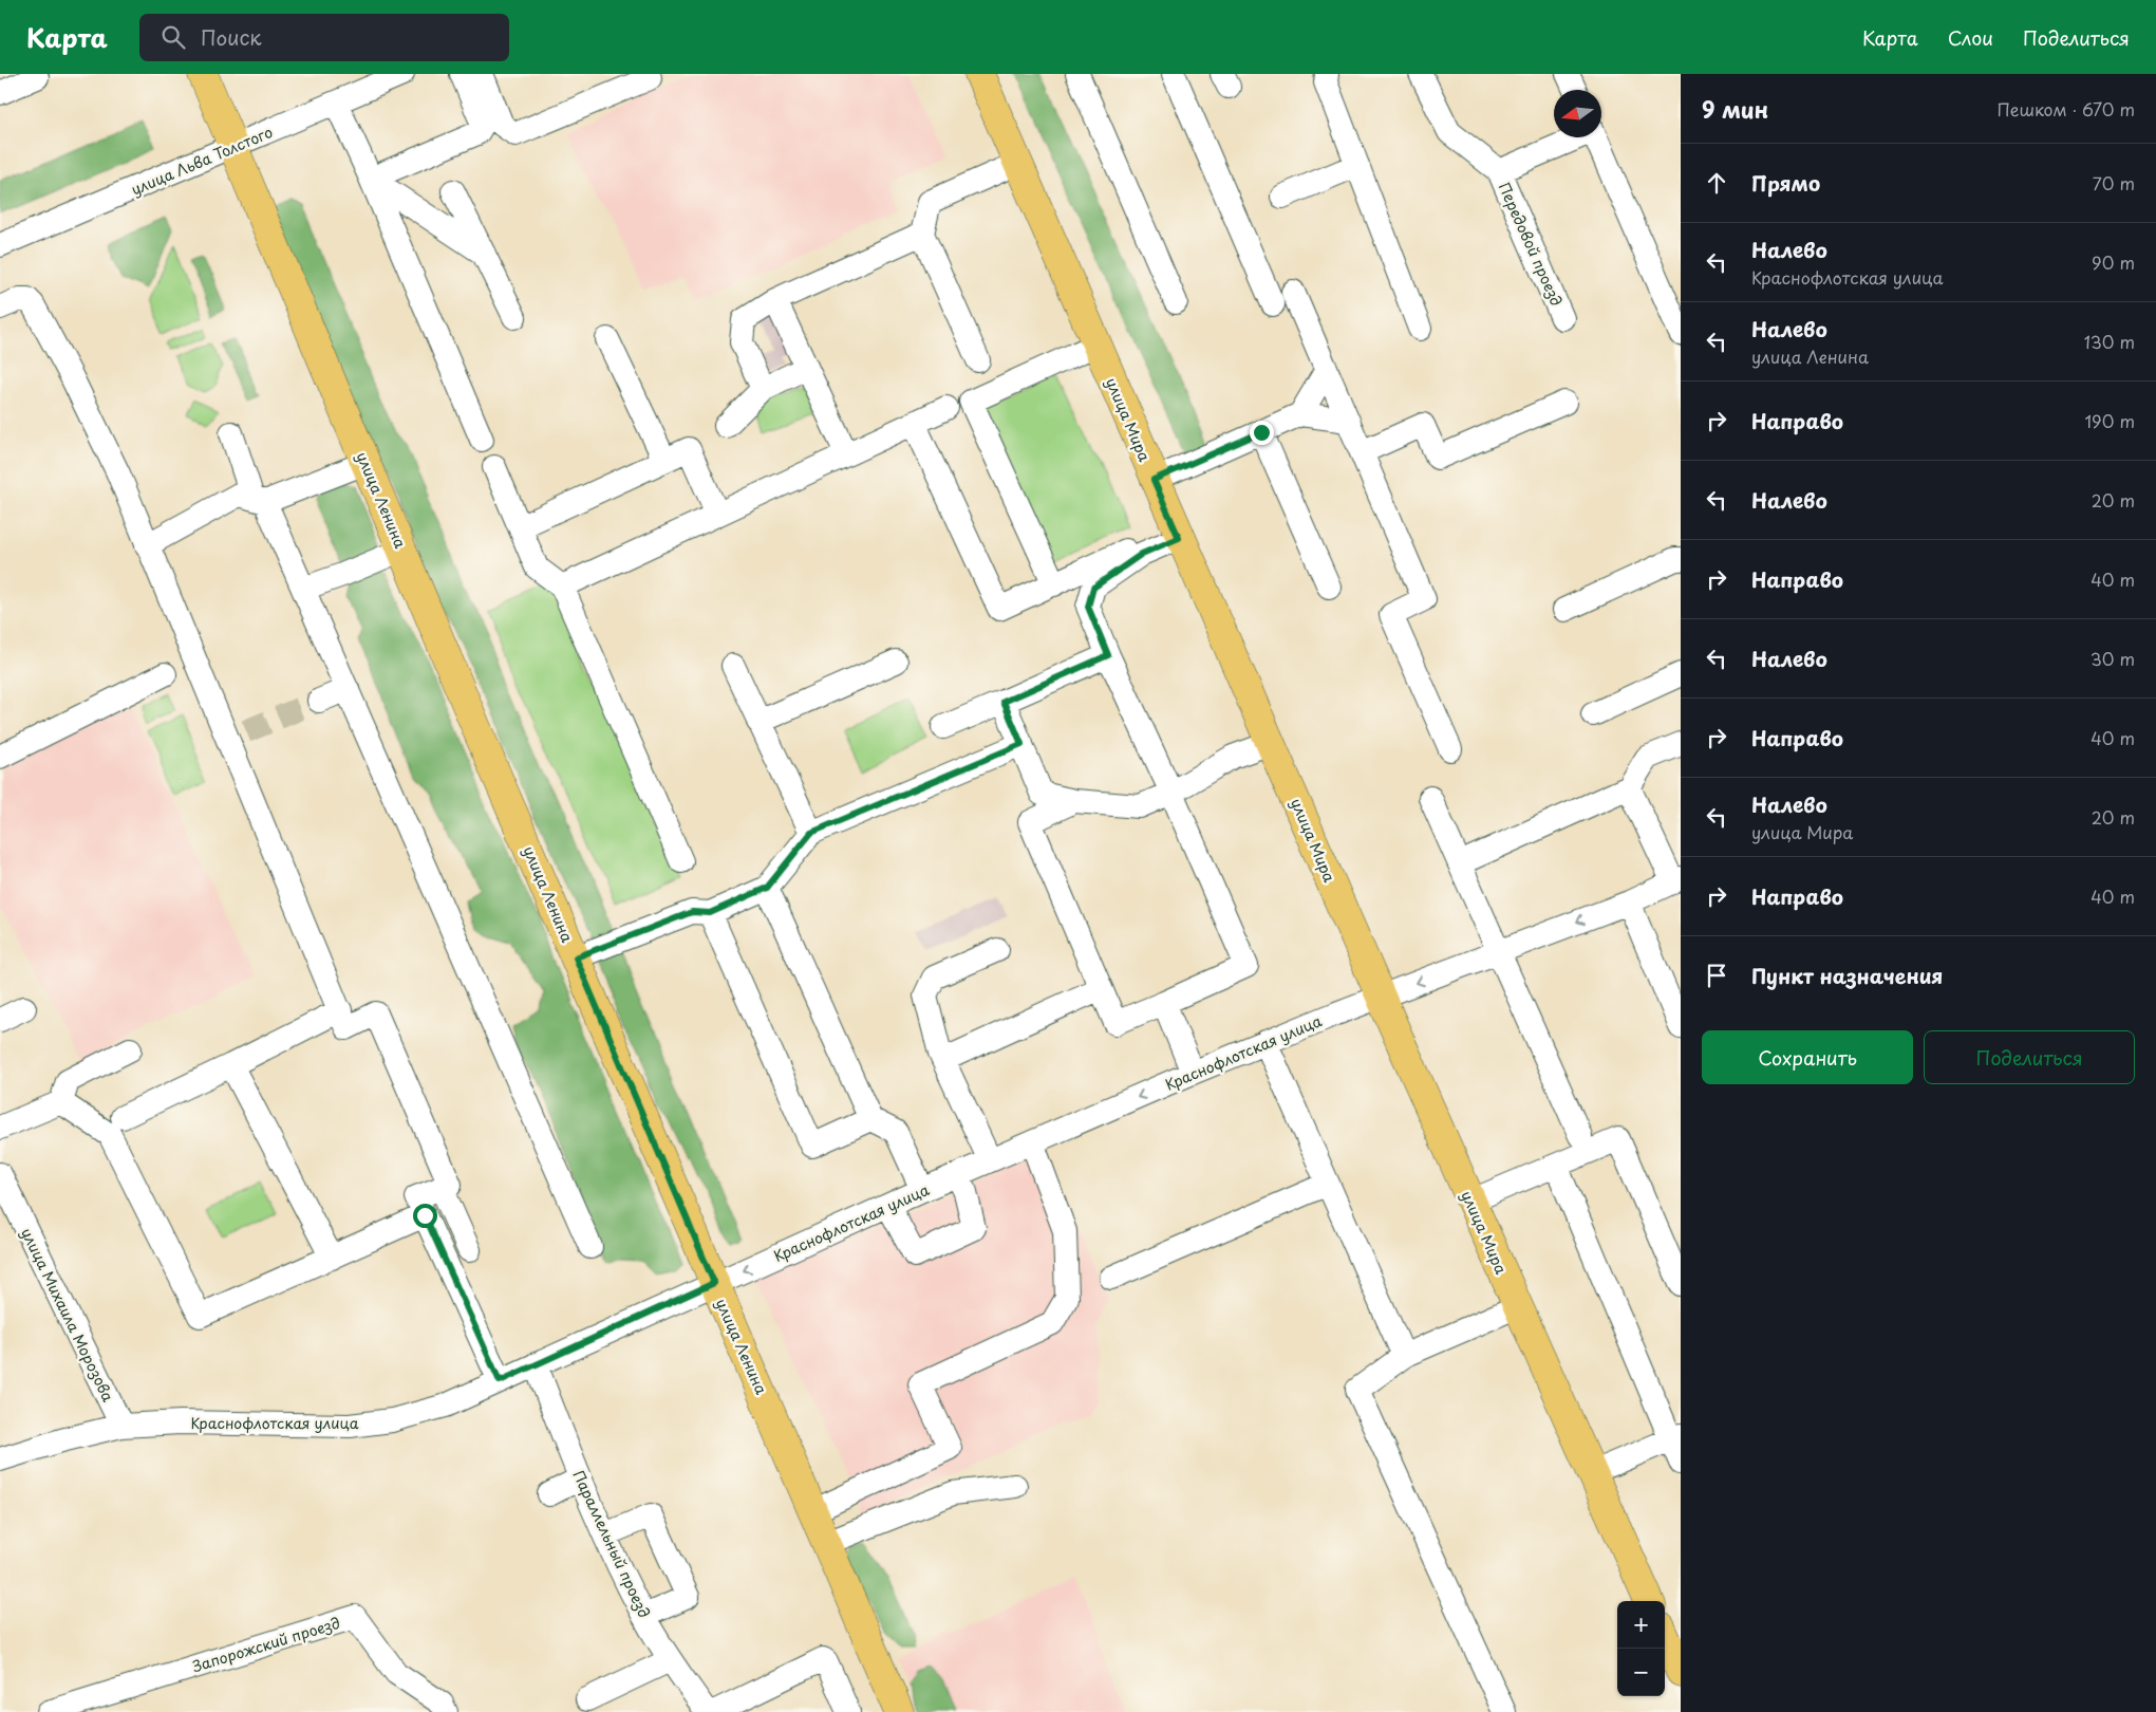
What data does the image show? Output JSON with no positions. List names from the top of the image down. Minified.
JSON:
{"streets":{"main road":["улица Мира","улица Ленина"],"street":["улица Льва Толстого","Передовой проезд","Краснофлотская улица","улица Михаила Морозова","Параллельный проезд","Запорожский проезд"]},"crossings":[["улица Льва Толстого","улица Ленина"],["улица Мира","Краснофлотская улица"],["улица Ленина","Краснофлотская улица"],["Краснофлотская улица","улица Михаила Морозова"],["Краснофлотская улица","Параллельный проезд"]],"north":"left","page":{"header":"Карта","search":"Поиск","nav":["Карта","Слои","Поделиться"],"heading":["9 мин","Пешком · 670 m"],"list":[["Прямо","70 m"],["Налево","Краснофлотская улица","90 m"],["Налево","улица Ленина","130 m"],["Направо","190 m"],["Налево","20 m"],["Направо","40 m"],["Налево","30 m"],["Направо","40 m"],["Налево","улица Мира","20 m"],["Направо","40 m"],"Пункт назначения"],"buttons":["Сохранить","Поделиться"],"map_buttons":["+","−"]}}
